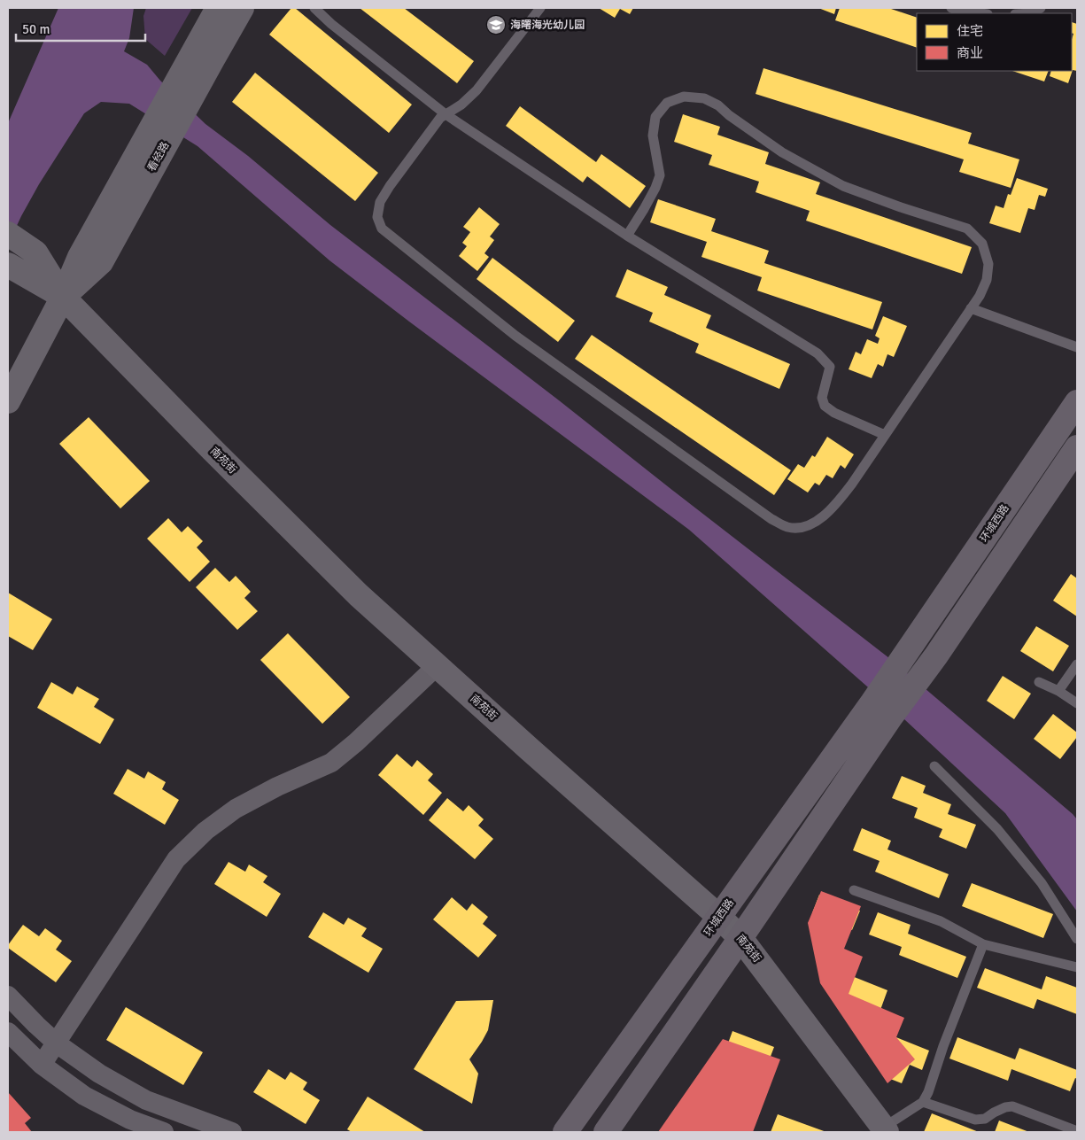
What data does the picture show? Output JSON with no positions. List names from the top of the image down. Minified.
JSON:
{"streets":{"main road":["环城西路"],"street":["看经路","南苑街"]},"crossings":[["看经路","南苑街"],["南苑街","环城西路"]],"places":{"school or university":["海曙海光幼儿园"]},"legend":["住宅","商业"],"scale_bar":"50 m"}
